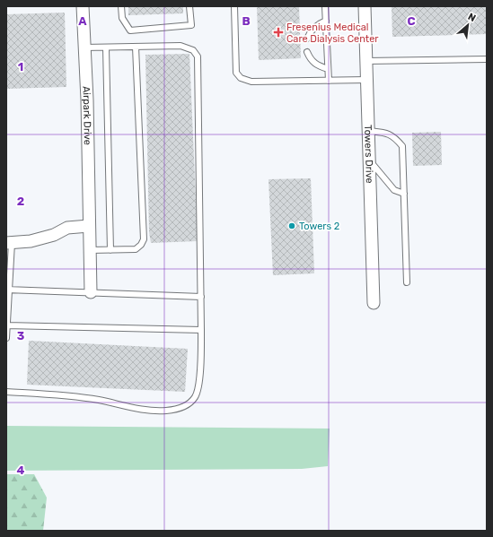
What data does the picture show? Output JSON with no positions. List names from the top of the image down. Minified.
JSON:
{"streets":{"street":["Airpark Drive","Towers Drive"]},"places":{"health":["Fresenius Medical Care Dialysis Center"],"other":["Towers 2"]},"north":"top right","grid":{"columns":["A","B","C"],"rows":["1","2","3","4"]}}
